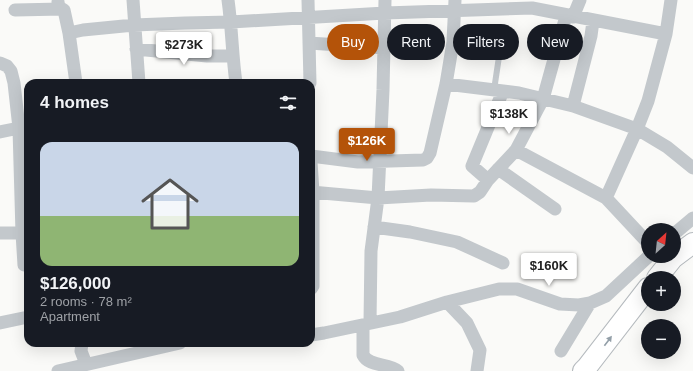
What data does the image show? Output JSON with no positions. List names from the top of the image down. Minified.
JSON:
{"north":"top right","page":{"chip":["Buy","Rent","Filters","New"],"price":["$273K","$138K","$126K","$160K"],"heading":"4 homes","list":[{"name":"$126,000","note":"2 rooms · 78 m² · Apartment"}],"map_buttons":["+","−"]}}
